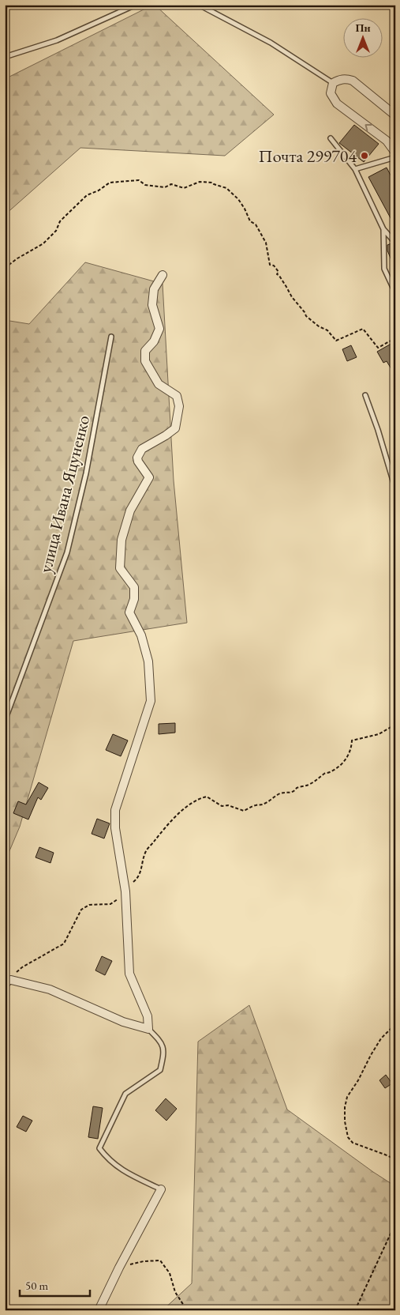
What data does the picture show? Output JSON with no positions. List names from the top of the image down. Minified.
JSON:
{"streets":{"lane":["улица Ивана Яцуненко"]},"places":["Почта 299704"],"scale_bar":"50 m","north":"top"}
